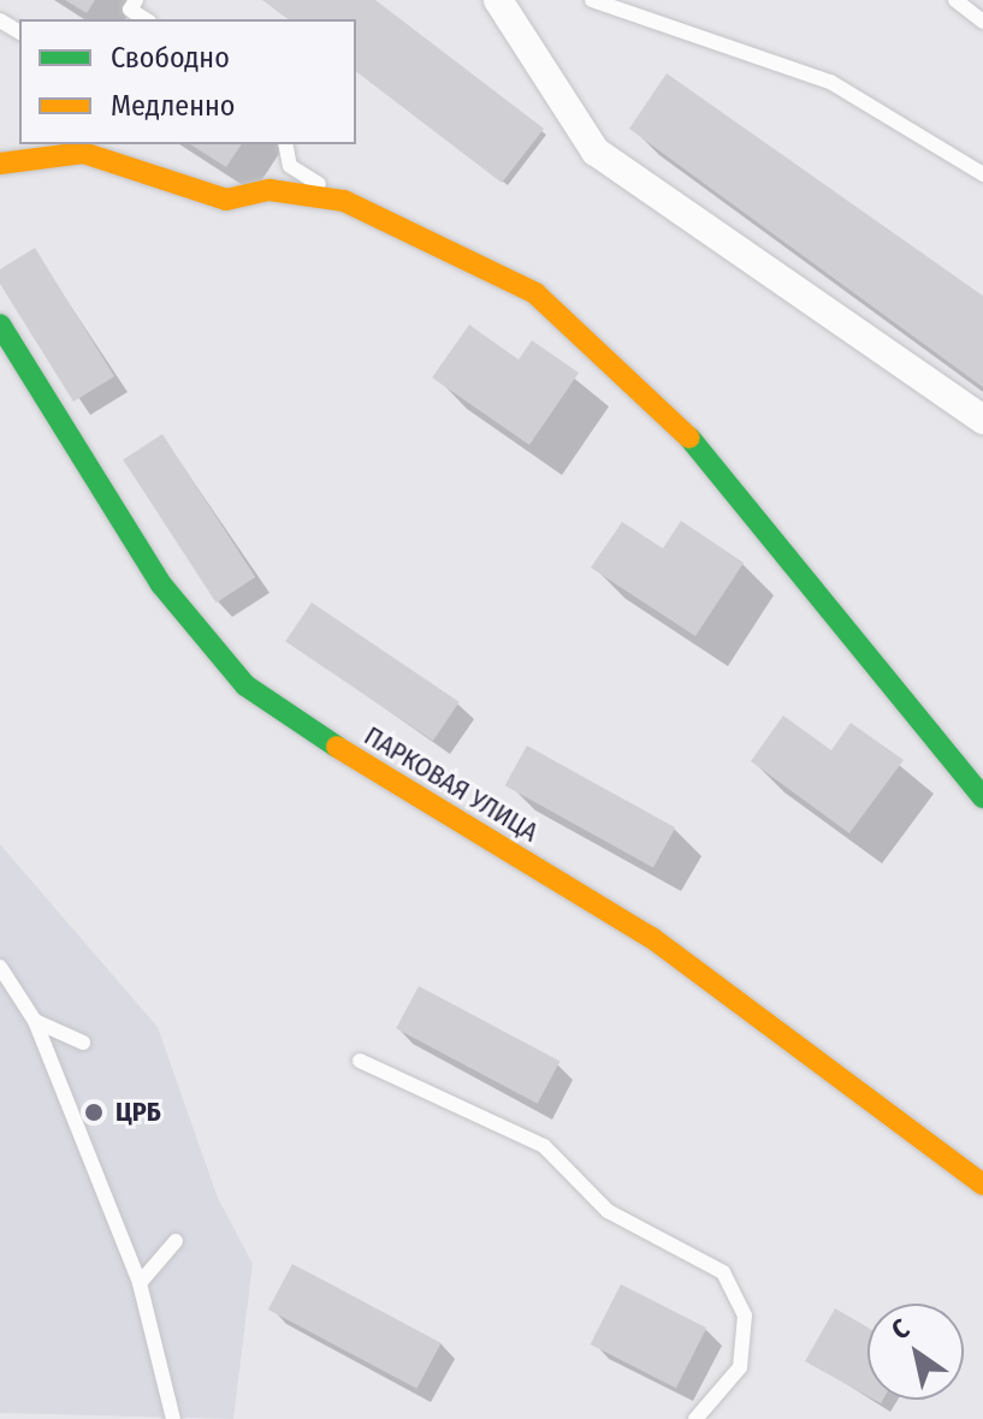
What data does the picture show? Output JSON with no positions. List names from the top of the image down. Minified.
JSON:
{"streets":{"street":["ПАРКОВАЯ УЛИЦА"]},"places":["ЦРБ"],"legend":["Свободно","Медленно"],"north":"top left"}
